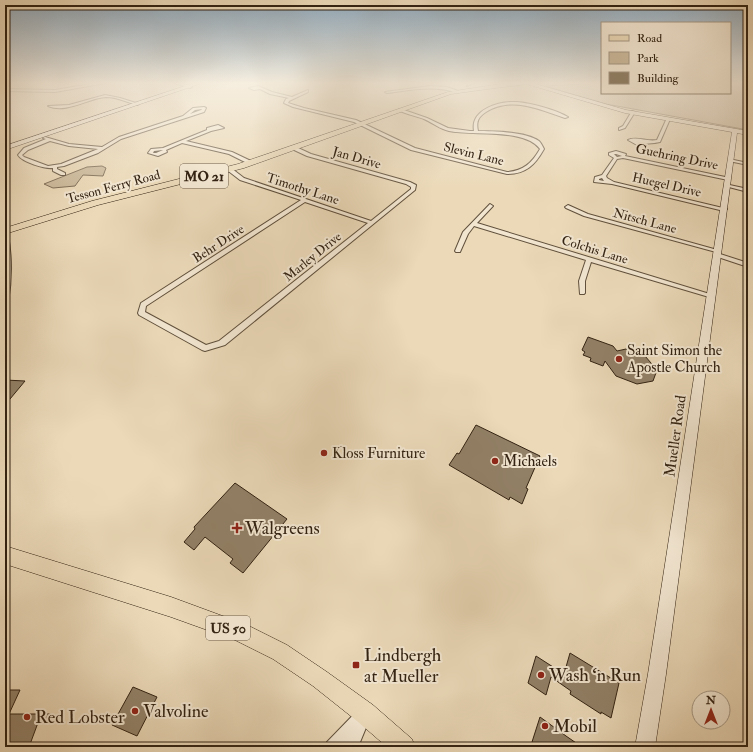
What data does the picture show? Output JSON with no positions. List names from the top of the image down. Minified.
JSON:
{"streets":{"main road":["MO 21","Tesson Ferry Road","US 50"],"street":["Slevin Lane","Guehring Drive","Jan Drive","Huegel Drive","Timothy Lane","Nitsch Lane","Behr Drive","Colchis Lane","Marley Drive","Mueller Road"]},"crossings":[["Slevin Lane","Tesson Ferry Road"],["Guehring Drive","Huegel Drive"],["Guehring Drive","Mueller Road"],["Jan Drive","Tesson Ferry Road"],["Jan Drive","Marley Drive"],["Huegel Drive","Mueller Road"],["Tesson Ferry Road","Timothy Lane"],["Timothy Lane","Behr Drive"],["Timothy Lane","Marley Drive"],["Nitsch Lane","Mueller Road"],["Behr Drive","Marley Drive"],["Colchis Lane","Mueller Road"]],"places":{"other":["Saint Simon the Apostle Church","Kloss Furniture","Michaels","Wash ‘n Run","Valvoline","Red Lobster","Mobil"],"health":["Walgreens"],"transit":["Lindbergh at Mueller"]},"legend":["Road","Park","Building"],"north":"top"}
